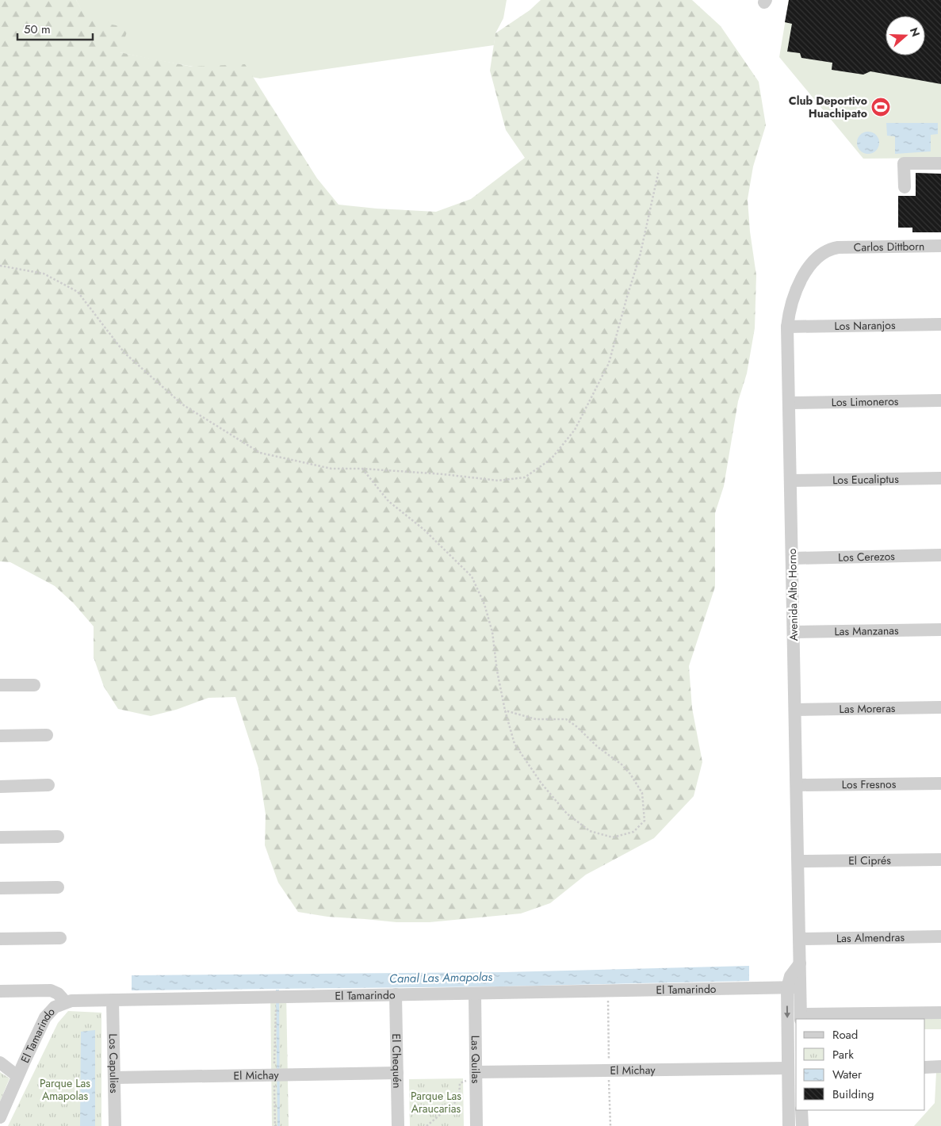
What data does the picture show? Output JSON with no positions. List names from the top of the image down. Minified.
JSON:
{"streets":{"street":["Carlos Dittborn","Los Naranjos","Los Limoneros","Los Eucaliptus","Los Cerezos","Avenida Alto Horno","Las Manzanas","Las Moreras","Los Fresnos","El Ciprés","Las Almendras","El Tamarindo","El Chequén","Las Quilas","Los Capulies","El Michay"]},"crossings":[["Carlos Dittborn","Avenida Alto Horno"],["Los Naranjos","Avenida Alto Horno"],["Los Limoneros","Avenida Alto Horno"],["Los Eucaliptus","Avenida Alto Horno"],["Los Cerezos","Avenida Alto Horno"],["Avenida Alto Horno","Las Manzanas"],["Avenida Alto Horno","Las Moreras"],["Avenida Alto Horno","Los Fresnos"],["Avenida Alto Horno","El Ciprés"],["Avenida Alto Horno","Las Almendras"],["Avenida Alto Horno","El Tamarindo"],["El Tamarindo","El Chequén"],["El Tamarindo","Las Quilas"],["El Tamarindo","Los Capulies"],["El Chequén","El Michay"],["Las Quilas","El Michay"],["Los Capulies","El Michay"]],"water":["Canal Las Amapolas"],"parks":["Parque Las Amapolas","Parque Las Araucarias"],"places":{"sports":["Club Deportivo Huachipato"]},"legend":["Road","Park","Water","Building"],"scale_bar":"50 m","north":"right"}
